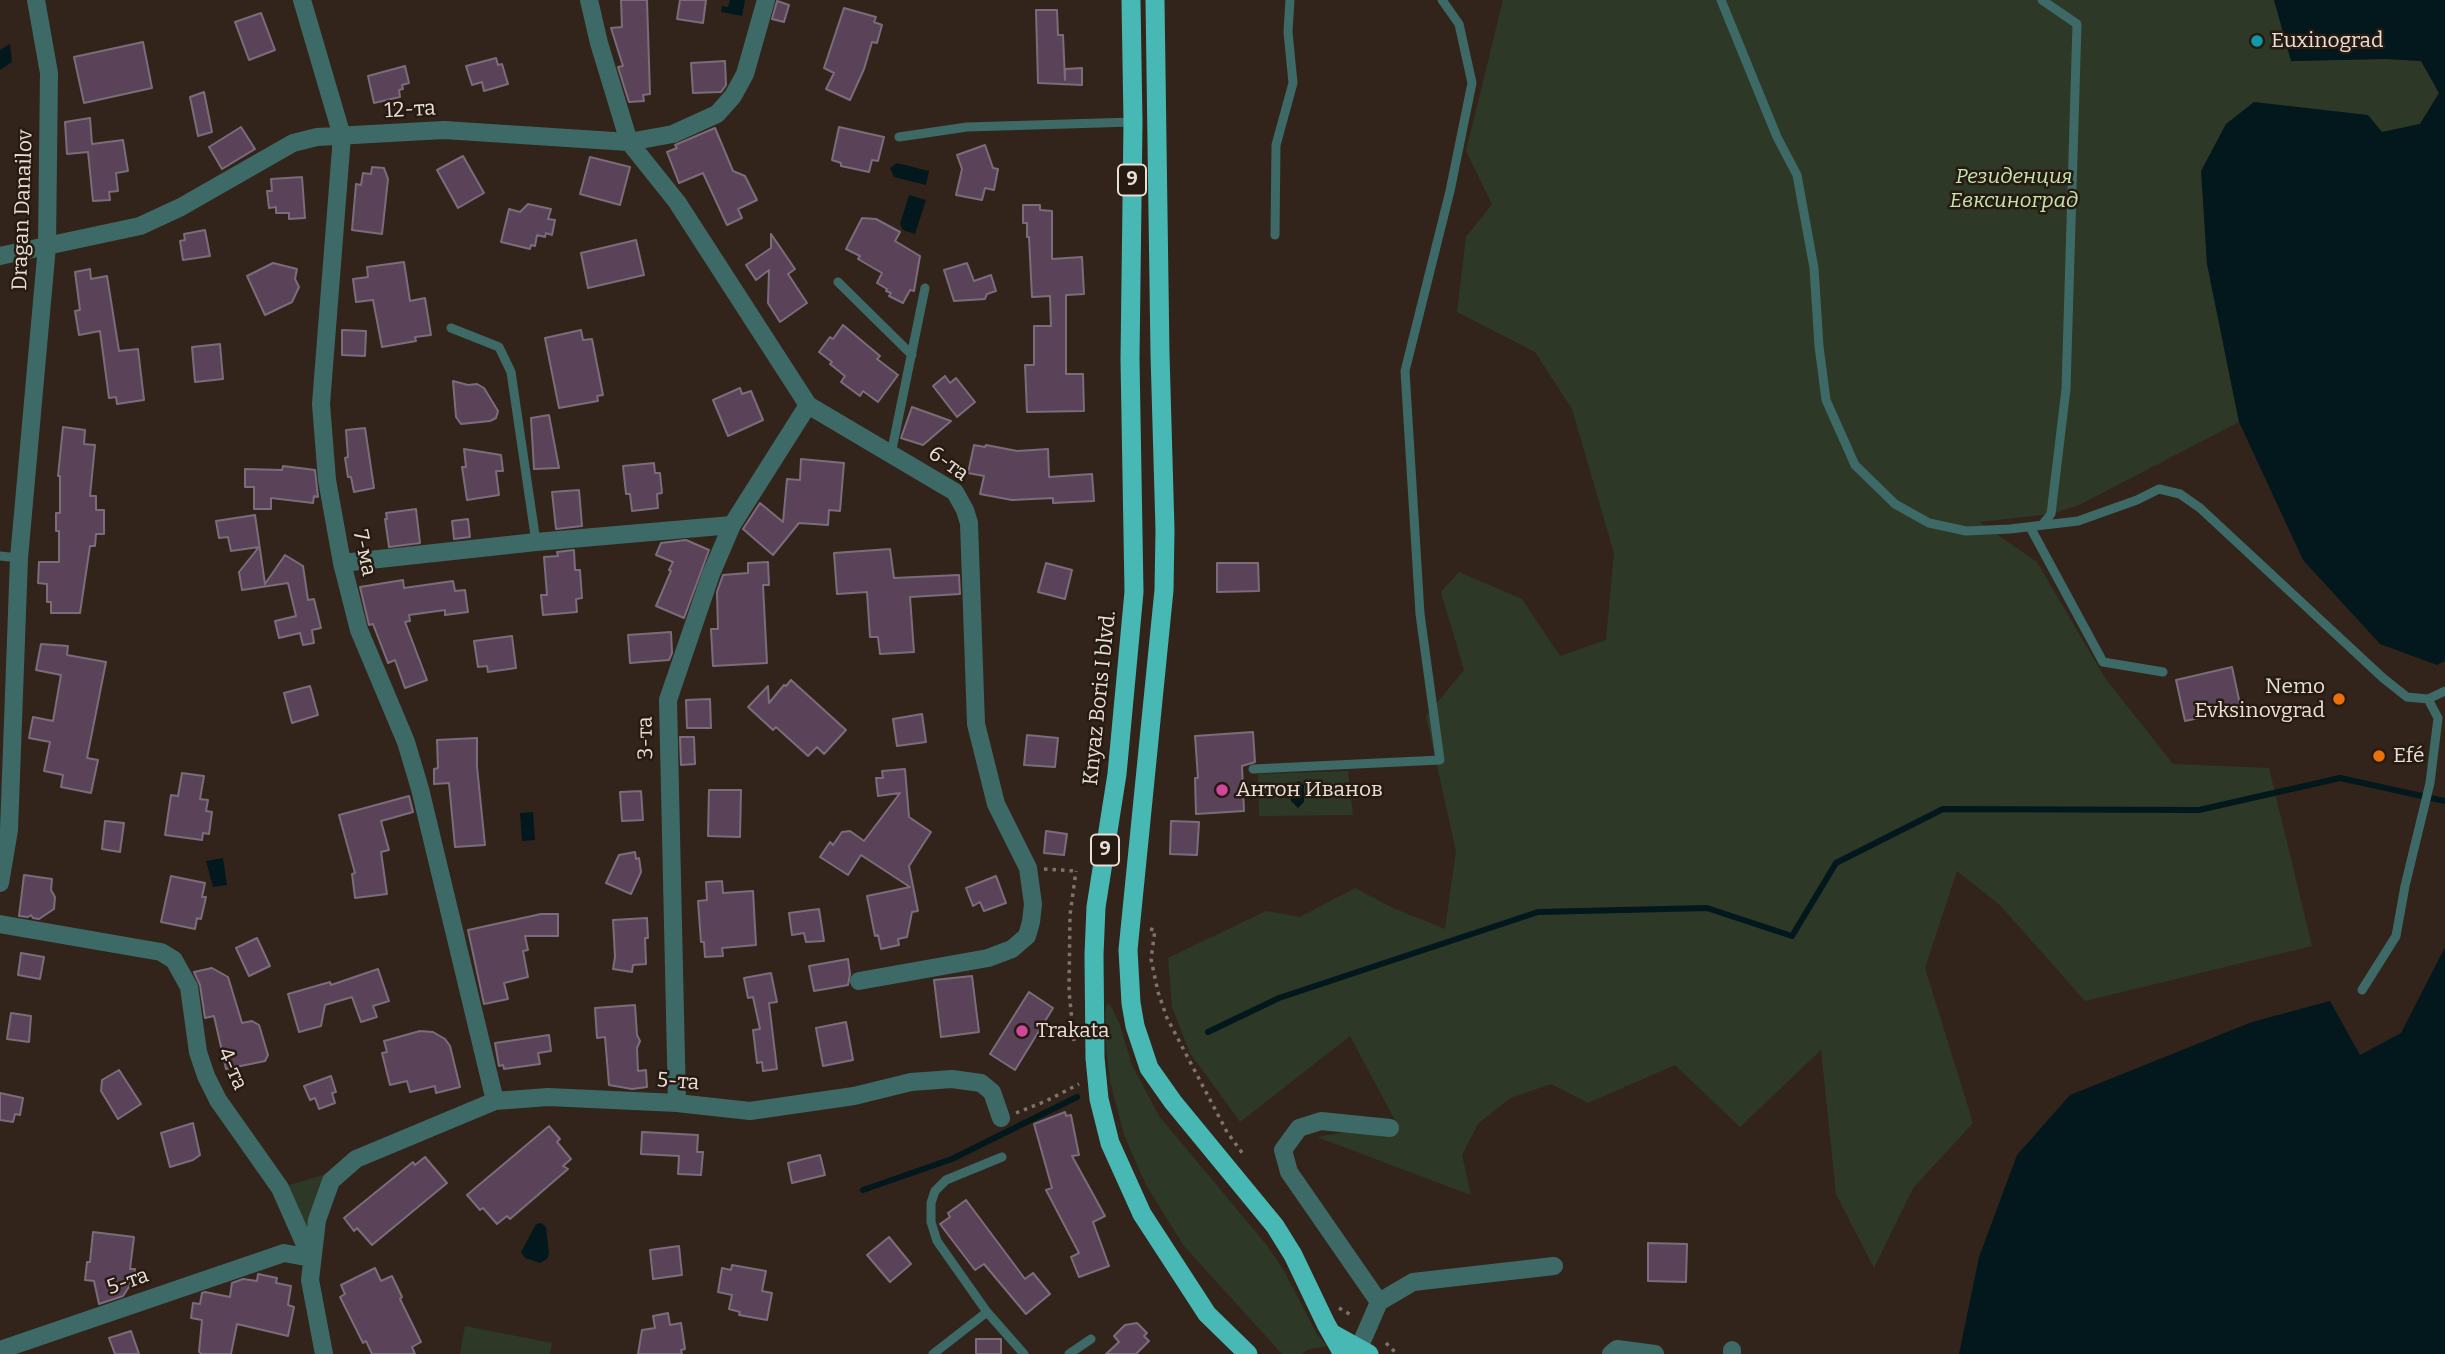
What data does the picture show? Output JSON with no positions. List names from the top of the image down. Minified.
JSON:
{"streets":{"highway":["9","Knyaz Boris I blvd."],"street":["12-та","Dragan Danailov","6-та","7-ма","3-та","4-та","5-та"]},"crossings":[["12-та","Dragan Danailov"],["12-та","6-та"],["12-та","7-ма"],["6-та","3-та"],["7-ма","5-та"],["3-та","5-та"],["4-та","5-та"]],"parks":["Резиденция Евксиноград"],"places":["Euxinograd","Nemo Evksinovgrad","Efé","Антон Иванов","Trakata"]}
